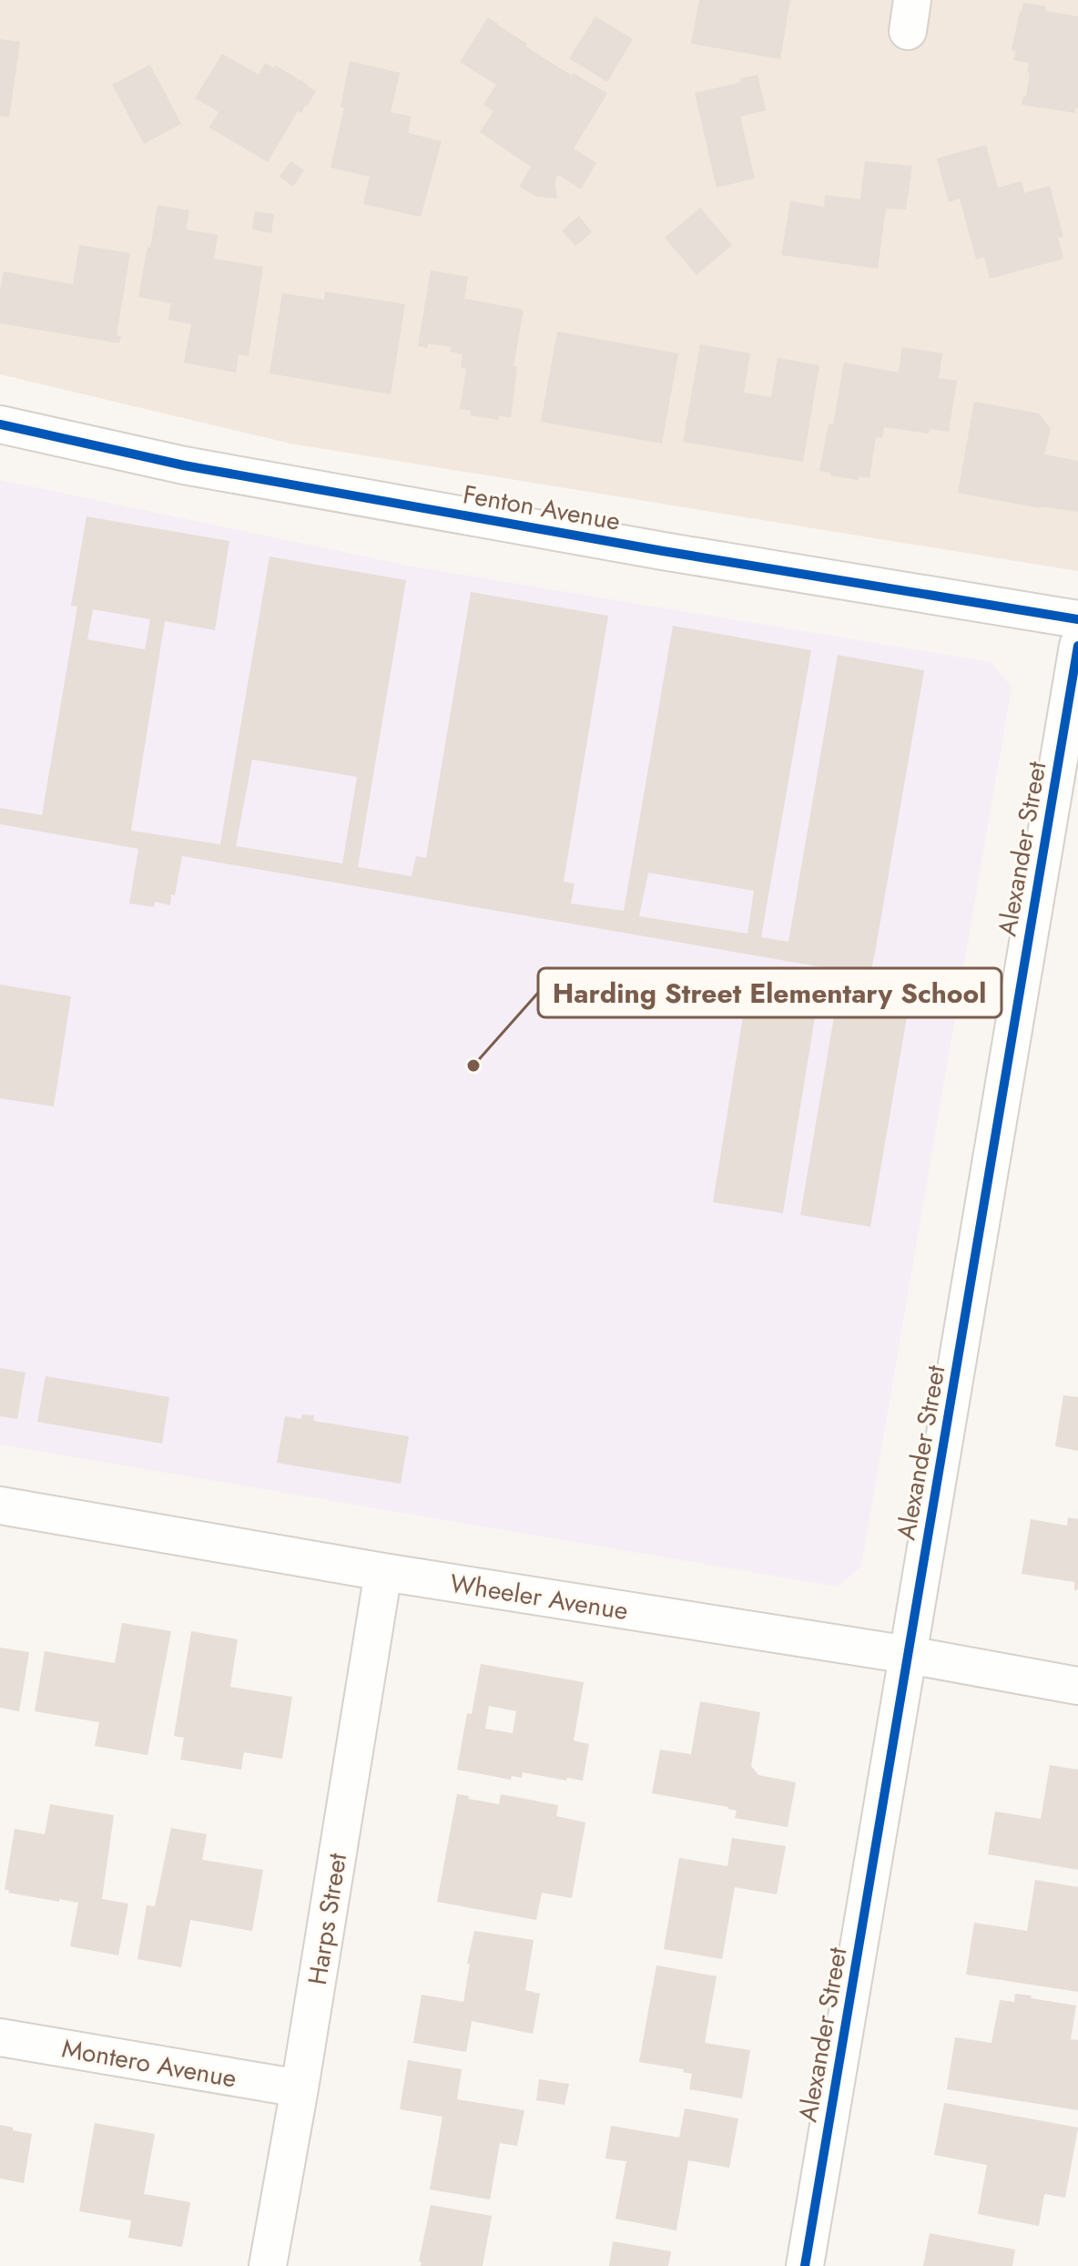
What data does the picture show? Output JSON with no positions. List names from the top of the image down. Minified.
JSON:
{"streets":{"street":["Fenton Avenue","Alexander Street","Wheeler Avenue","Harps Street","Montero Avenue"]},"crossings":[["Alexander Street","Wheeler Avenue"],["Wheeler Avenue","Harps Street"],["Harps Street","Montero Avenue"]],"places":["Harding Street Elementary School"]}
